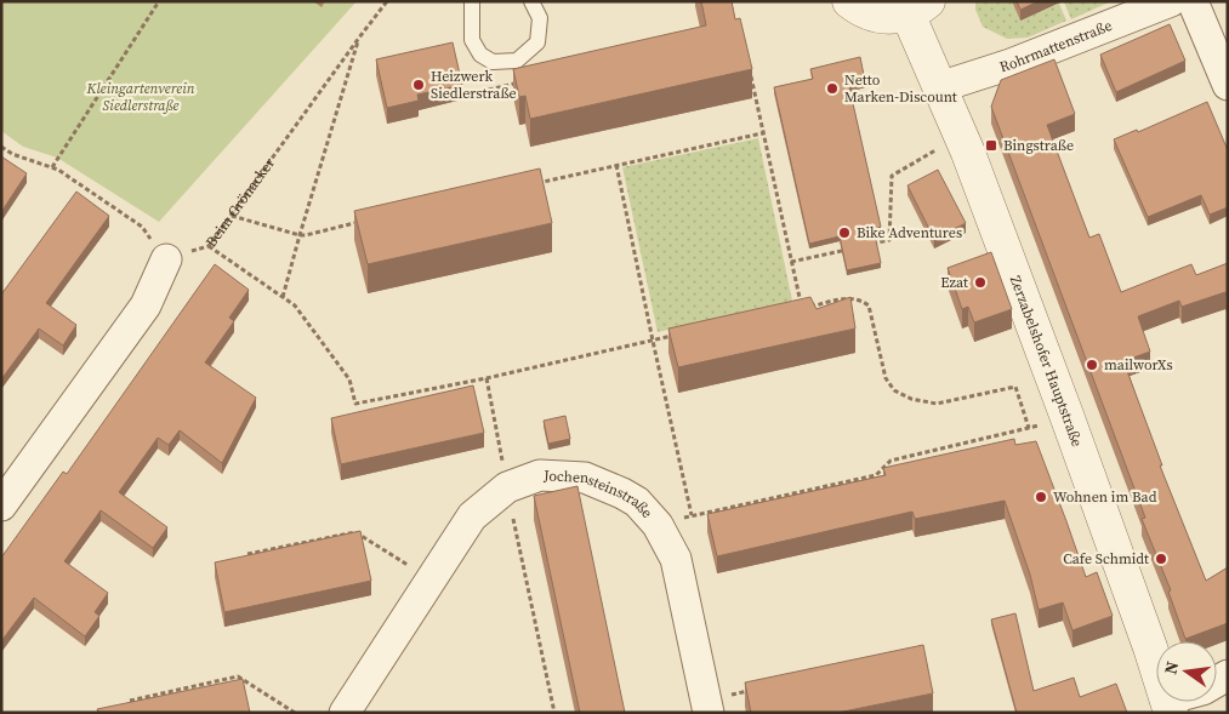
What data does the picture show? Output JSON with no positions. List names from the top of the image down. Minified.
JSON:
{"streets":{"street":["Rohrmattenstraße","Zerzabelshofer Hauptstraße","Jochensteinstraße"],"path":["Beim Grönacker"]},"crossings":[["Rohrmattenstraße","Zerzabelshofer Hauptstraße"]],"parks":["Kleingartenverein Siedlerstraße"],"places":{"other":["Heizwerk Siedlerstraße","Netto Marken-Discount","Bike Adventures","Ezat","mailworXs","Wohnen im Bad","Cafe Schmidt"],"transit":["Bingstraße"]},"north":"left"}
